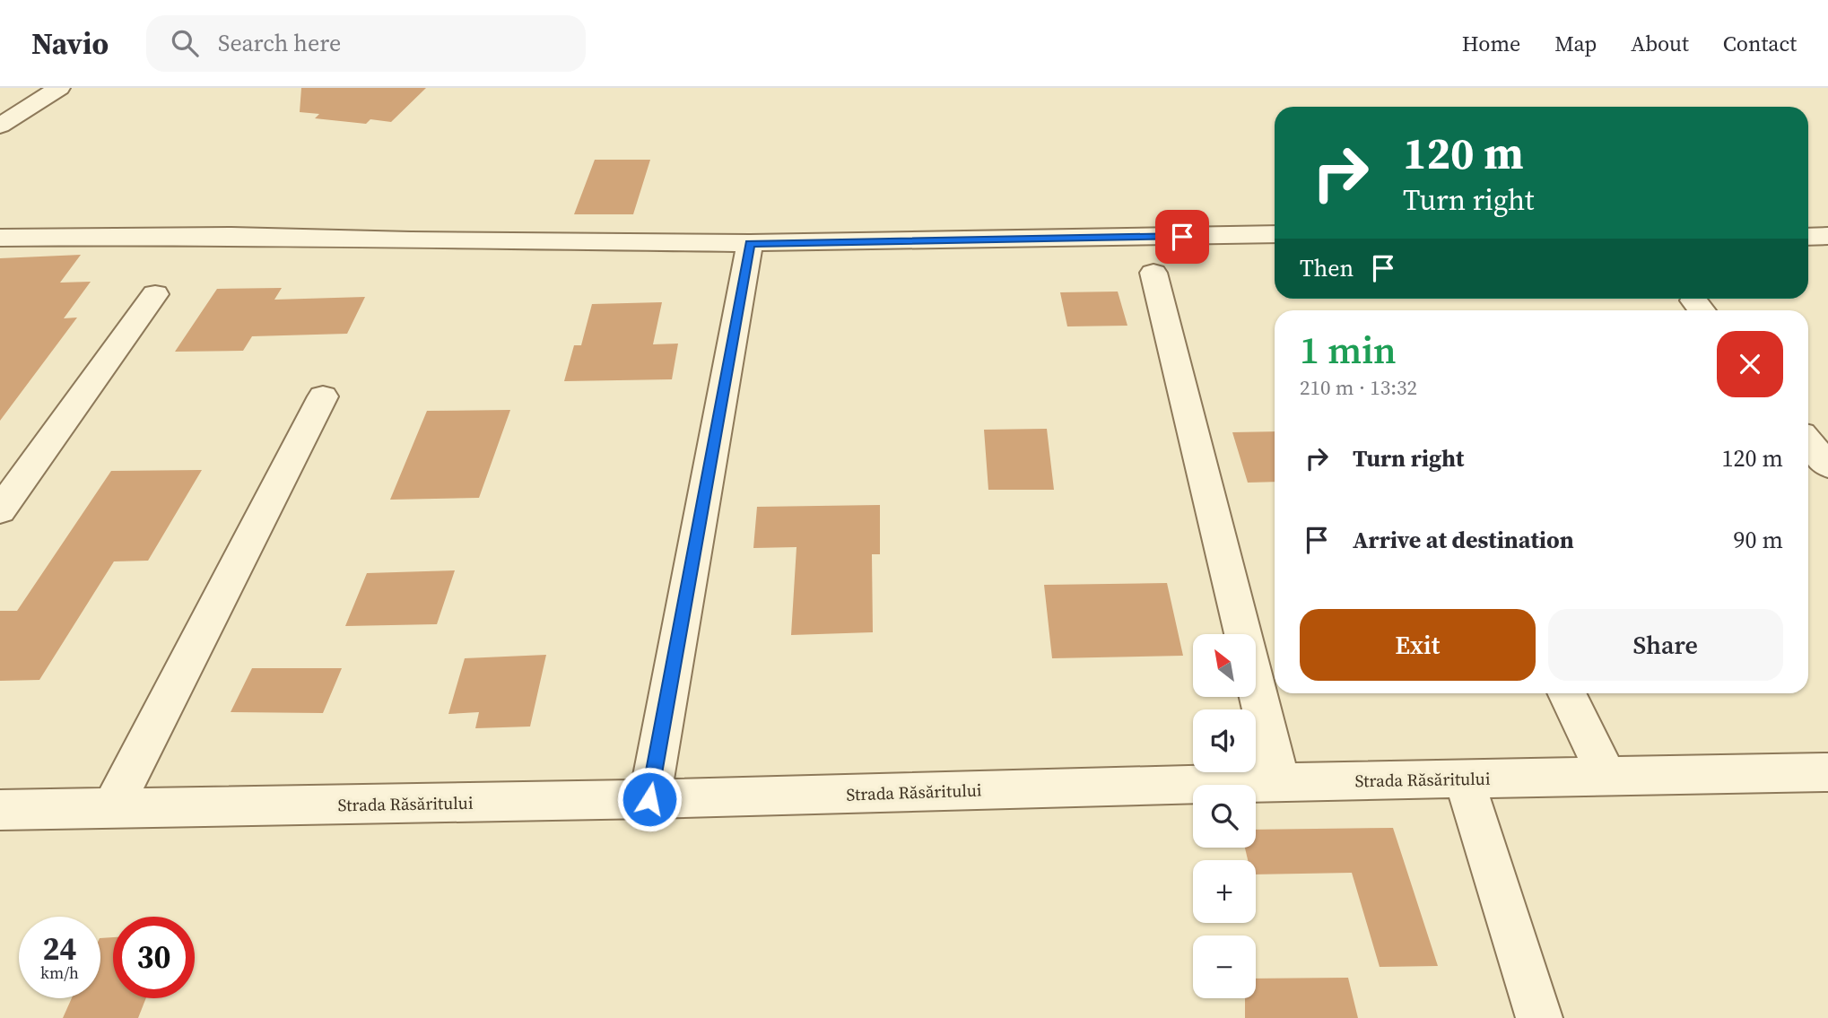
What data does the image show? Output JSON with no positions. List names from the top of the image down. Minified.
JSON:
{"streets":{"street":["Strada Răsăritului"]},"north":"top left","page":{"header":"Navio","search":"Search here","nav":["Home","Map","About","Contact"],"turn":["120 m","Turn right"],"then":"Then","heading":["1 min","210 m · 13:32"],"list":[{"name":"Turn right","value":"120 m"},{"name":"Arrive at destination","value":"90 m"}],"buttons":["Exit","Share"],"map_buttons":["+","−"],"speed":"24 km/h","limit":"30"}}
